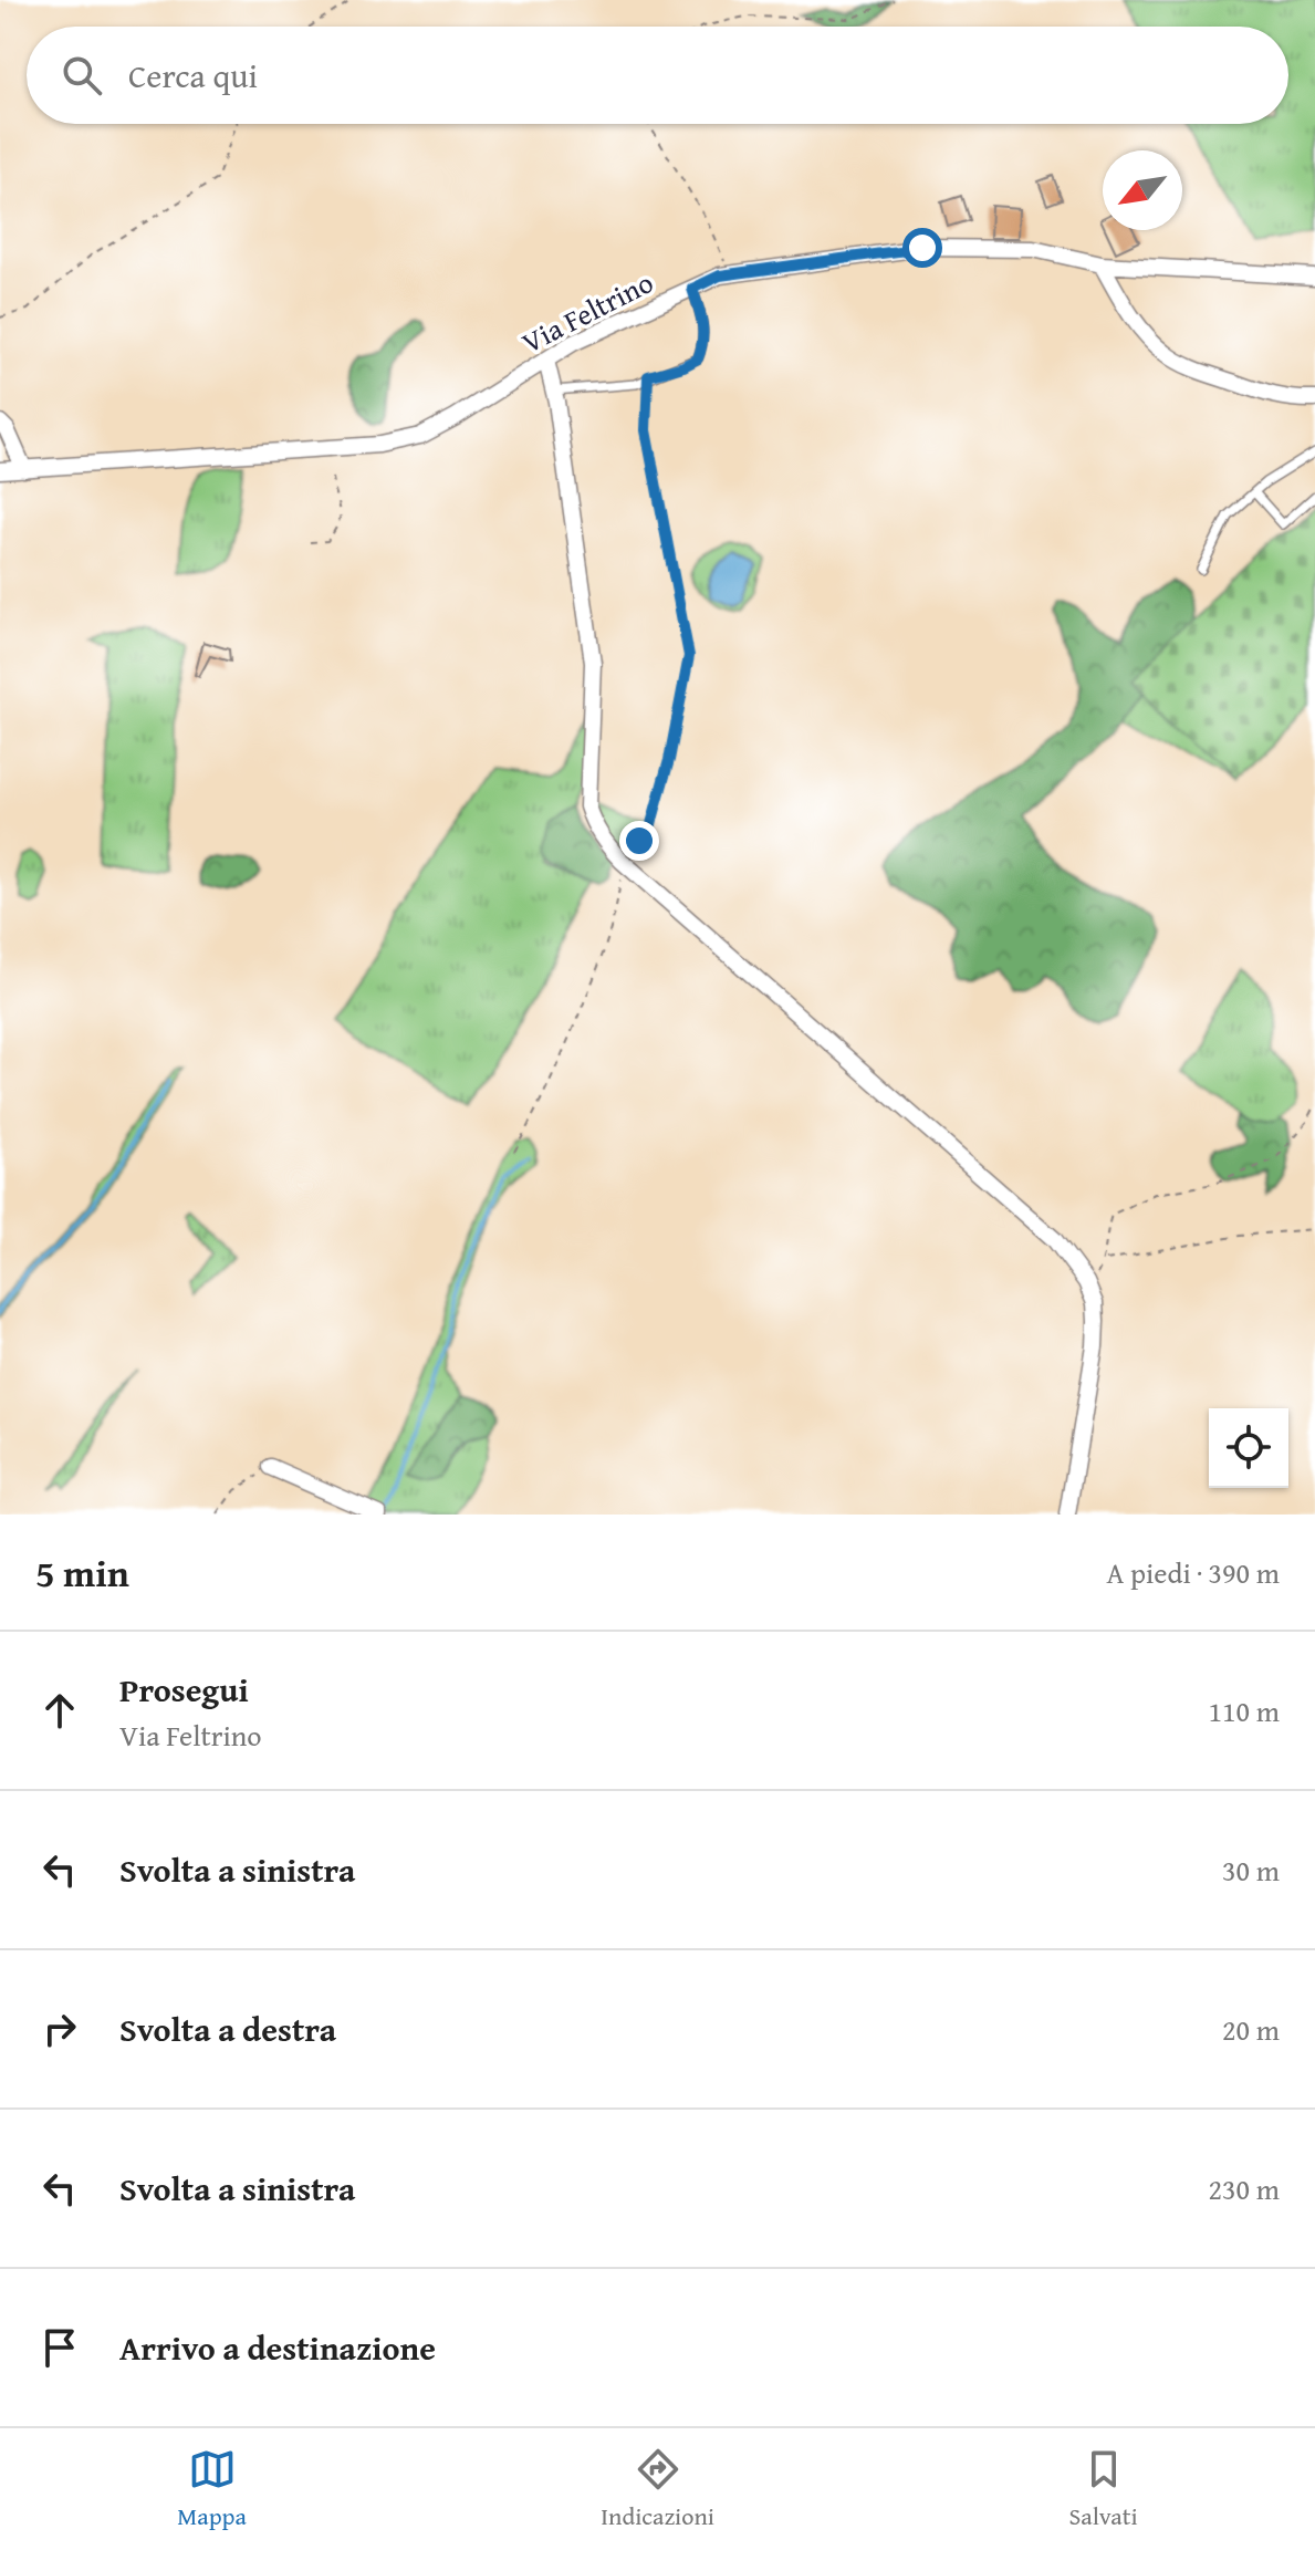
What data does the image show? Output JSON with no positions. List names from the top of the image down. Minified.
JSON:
{"streets":{"street":["Via Feltrino"]},"north":"bottom left","page":{"search":"Cerca qui","heading":["5 min","A piedi · 390 m"],"list":[["Prosegui","Via Feltrino","110 m"],["Svolta a sinistra","30 m"],["Svolta a destra","20 m"],["Svolta a sinistra","230 m"],"Arrivo a destinazione"],"nav":["Mappa","Indicazioni","Salvati"]}}
